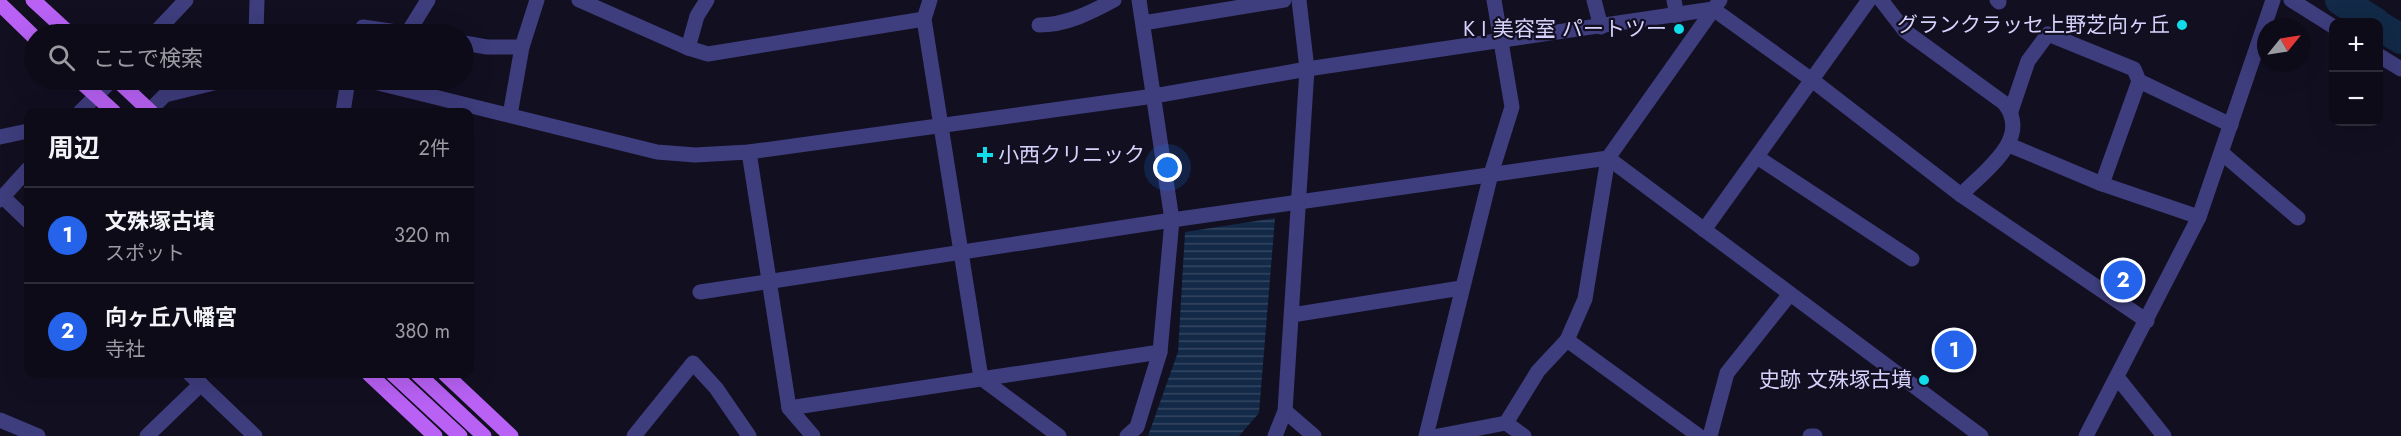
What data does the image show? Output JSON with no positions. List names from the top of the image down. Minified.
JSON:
{"places":{"other":["グランクラッセ上野芝向ヶ丘","K I 美容室 パートツー","史跡 文殊塚古墳"],"health":["小西クリニック"]},"north":"top right","page":{"map_buttons":["+","−"],"search":"ここで検索","heading":["周辺","2件"],"list":[{"mark":"1","name":"文殊塚古墳","note":"スポット","value":"320 m"},{"mark":"2","name":"向ヶ丘八幡宮","note":"寺社","value":"380 m"}],"pins":["2","1"]}}
